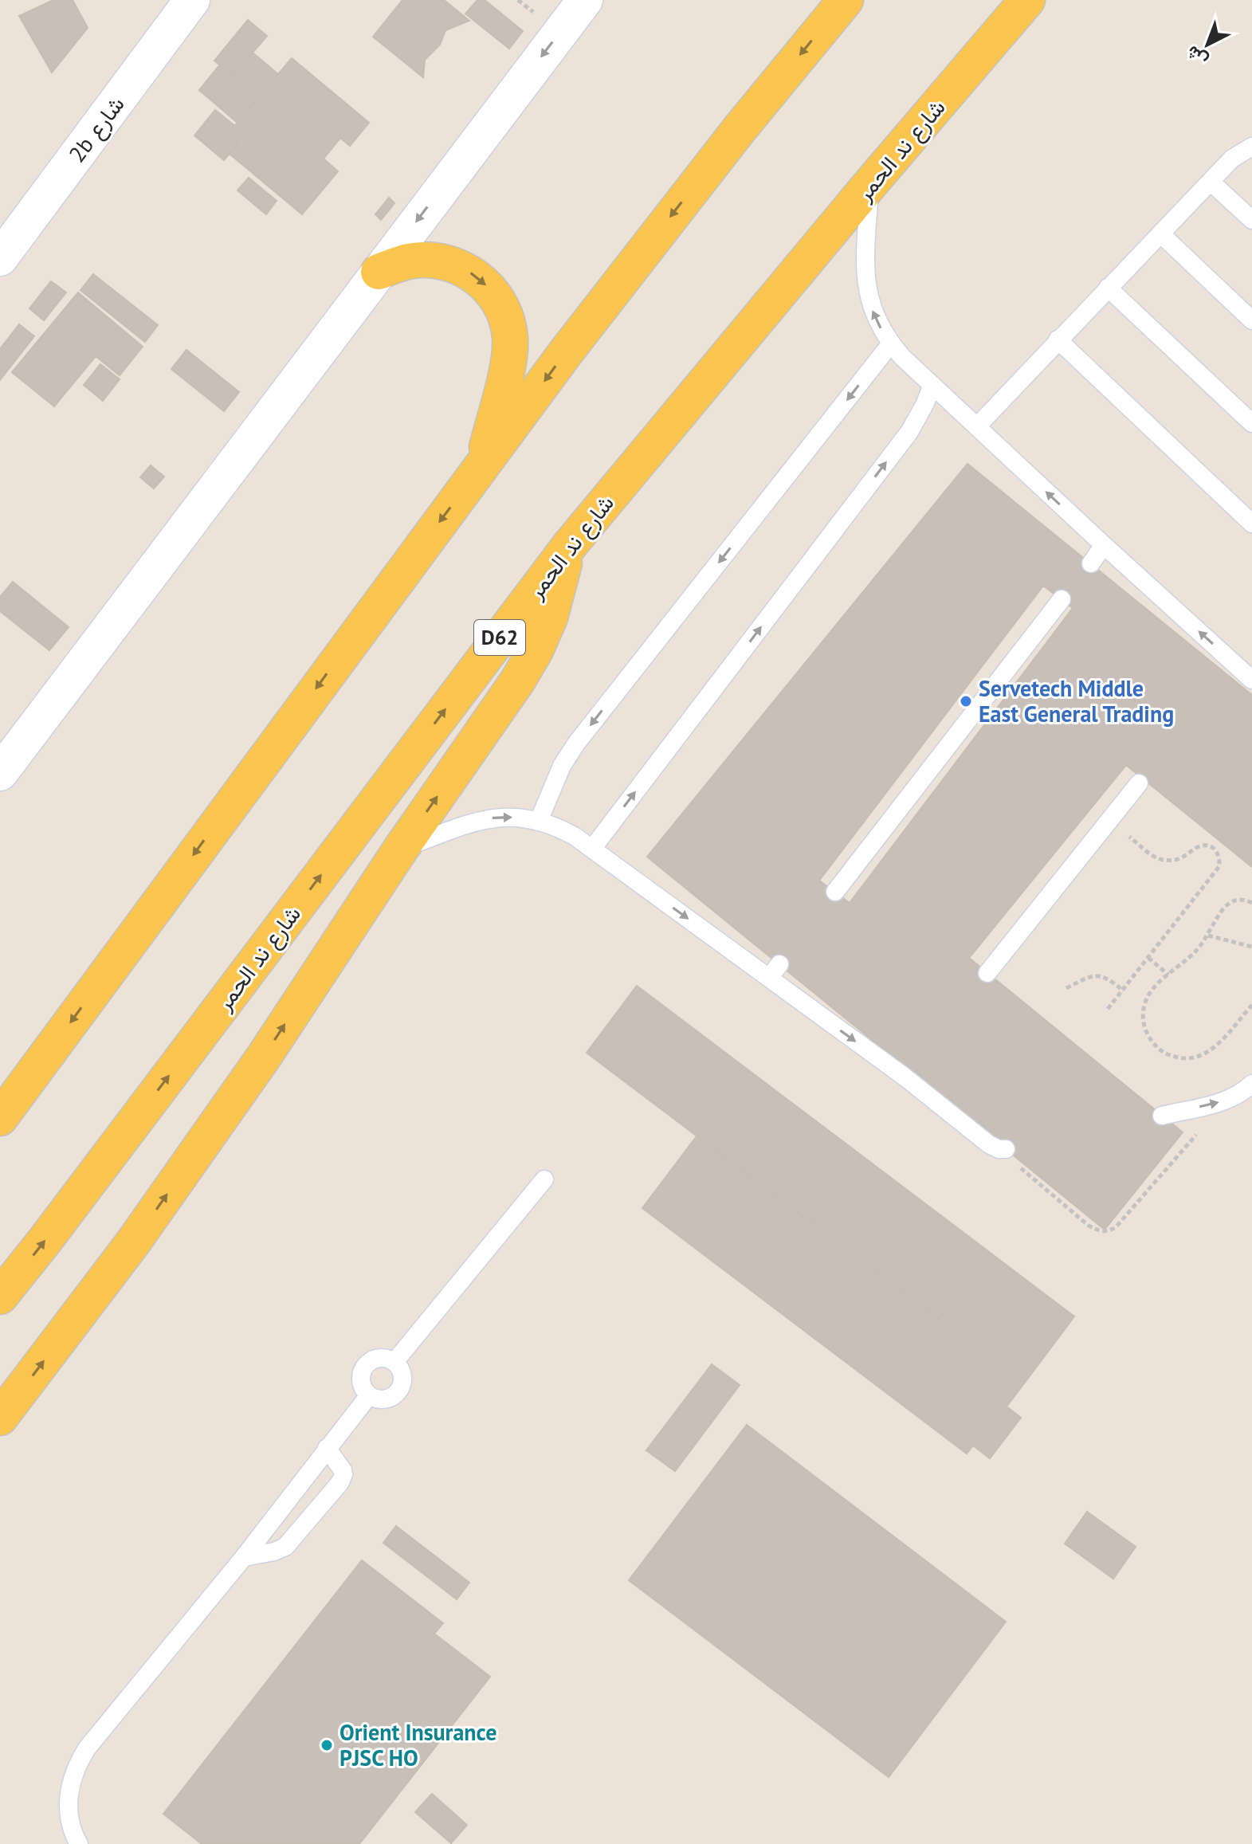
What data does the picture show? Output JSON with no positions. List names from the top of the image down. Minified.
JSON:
{"streets":{"main road":["شارع ند الحمر","D62"],"street":["2b شارع"]},"places":["Servetech Middle East General Trading","Orient Insurance PJSC HO"],"north":"bottom left"}
